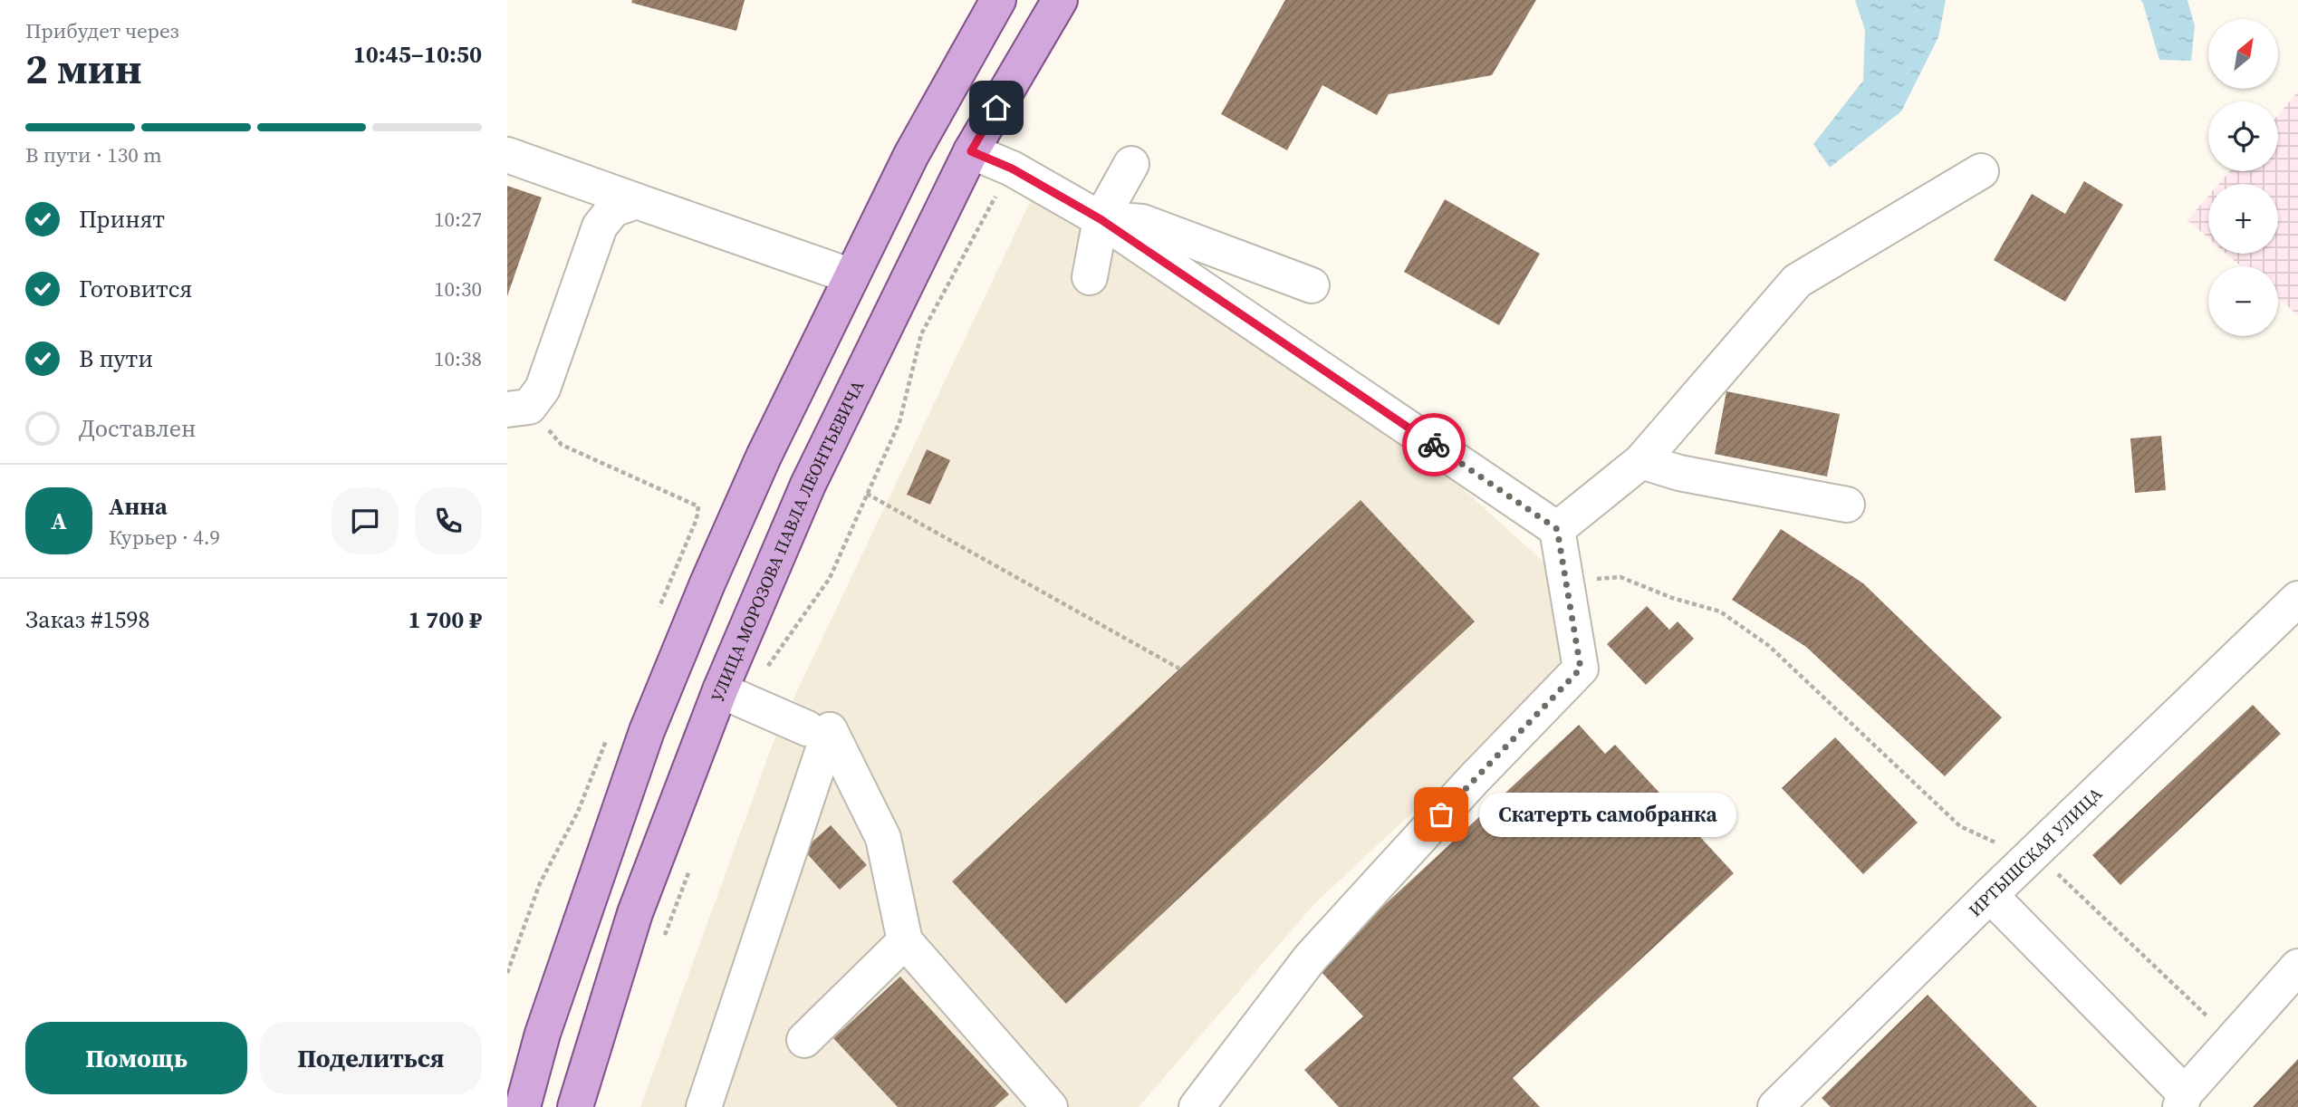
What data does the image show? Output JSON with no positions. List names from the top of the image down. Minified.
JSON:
{"streets":{"main road":["УЛИЦА МОРОЗОВА ПАВЛА ЛЕОНТЬЕВИЧА"],"street":["ИРТЫШСКАЯ УЛИЦА"]},"places":["Скатерть самобранка"],"north":"top right","page":{"heading":["2 мин","Прибудет через","10:45–10:50"],"panel":["Анна","Курьер · 4.9","Заказ #1598","1 700 ₽"],"map_buttons":["+","−"],"bar":"В пути · 130 m","list":[["Принят","10:27"],["Готовится","10:30"],["В пути","10:38"],"Доставлен"],"round":"А","bubble":"Скатерть самобранка","buttons":["Помощь","Поделиться"]}}
